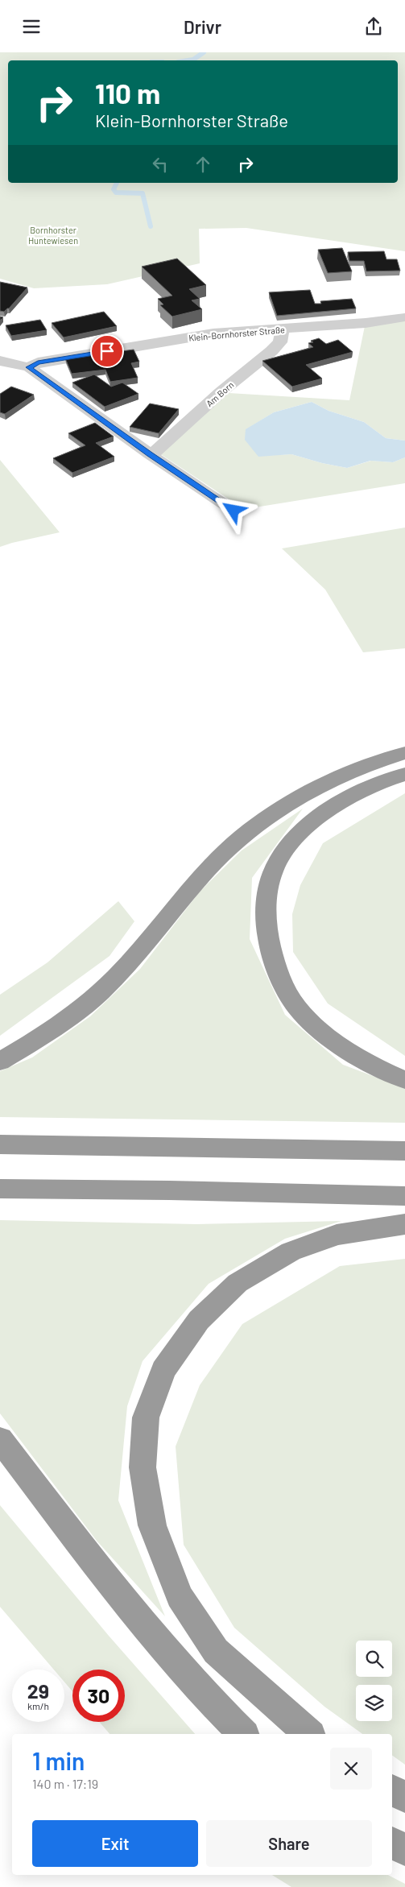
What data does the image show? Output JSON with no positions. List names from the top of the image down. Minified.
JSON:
{"streets":{"street":["Klein-Bornhorster Straße","Am Born"]},"crossings":[["Klein-Bornhorster Straße","Am Born"]],"parks":["Bornhorster Huntewiesen"],"page":{"header":"Drivr","turn":["110 m","Klein-Bornhorster Straße"],"speed":"29 km/h","limit":"30","heading":["1 min","140 m · 17:19"],"buttons":["Exit","Share"]}}
